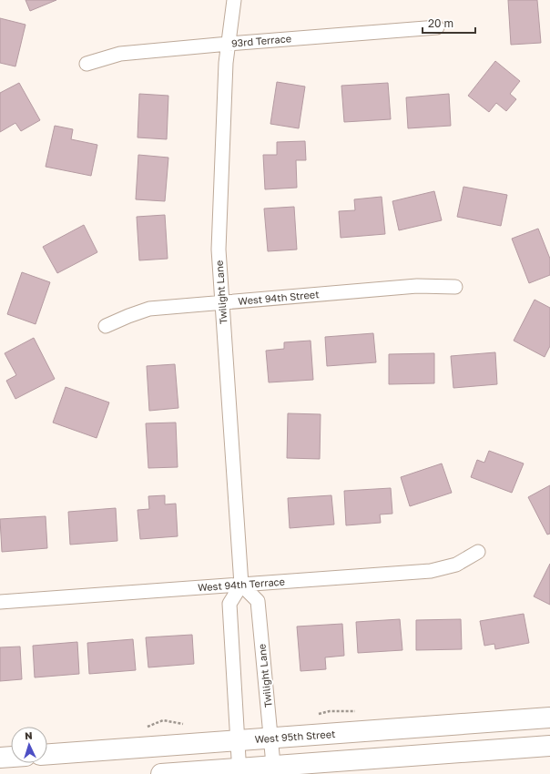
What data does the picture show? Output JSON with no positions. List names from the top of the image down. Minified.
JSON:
{"streets":{"main road":["West 95th Street"],"street":["93rd Terrace","Twilight Lane","West 94th Street","West 94th Terrace"]},"crossings":[["93rd Terrace","Twilight Lane"],["Twilight Lane","West 94th Street"],["Twilight Lane","West 94th Terrace"],["Twilight Lane","West 95th Street"]],"scale_bar":"20 m","north":"top"}
